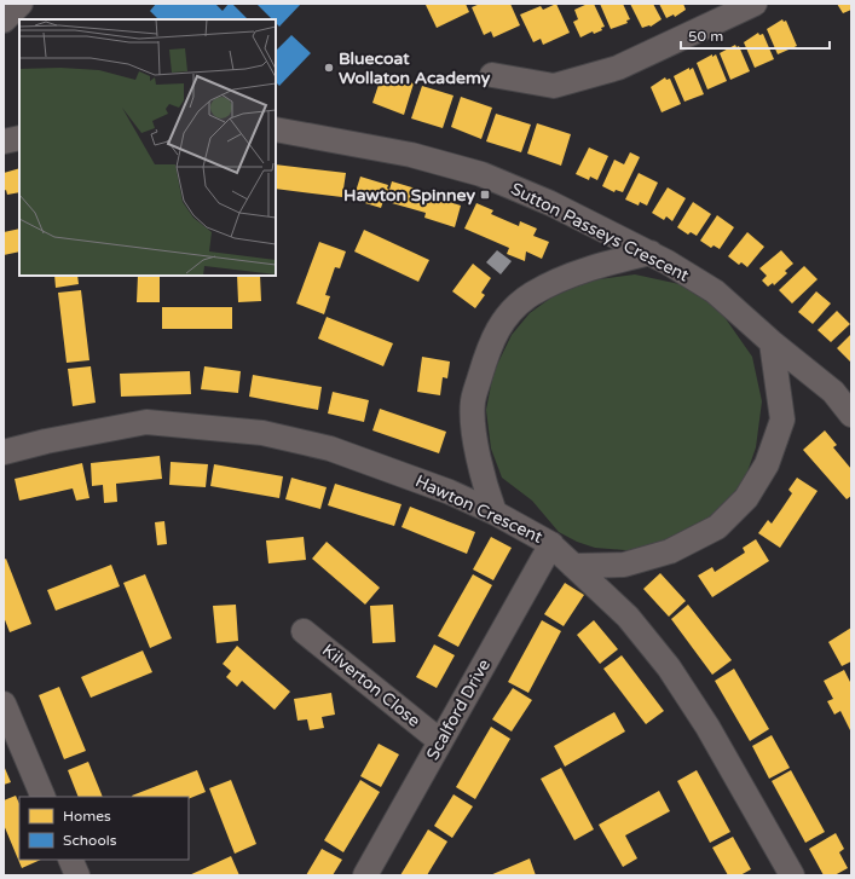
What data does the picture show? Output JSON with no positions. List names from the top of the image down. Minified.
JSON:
{"streets":{"street":["Sutton Passeys Crescent","Hawton Crescent","Kilverton Close","Scalford Drive"]},"crossings":[["Hawton Crescent","Scalford Drive"],["Kilverton Close","Scalford Drive"]],"places":{"other":["Bluecoat Wollaton Academy"],"transit":["Hawton Spinney"]},"legend":["Homes","Schools"],"scale_bar":"50 m"}
